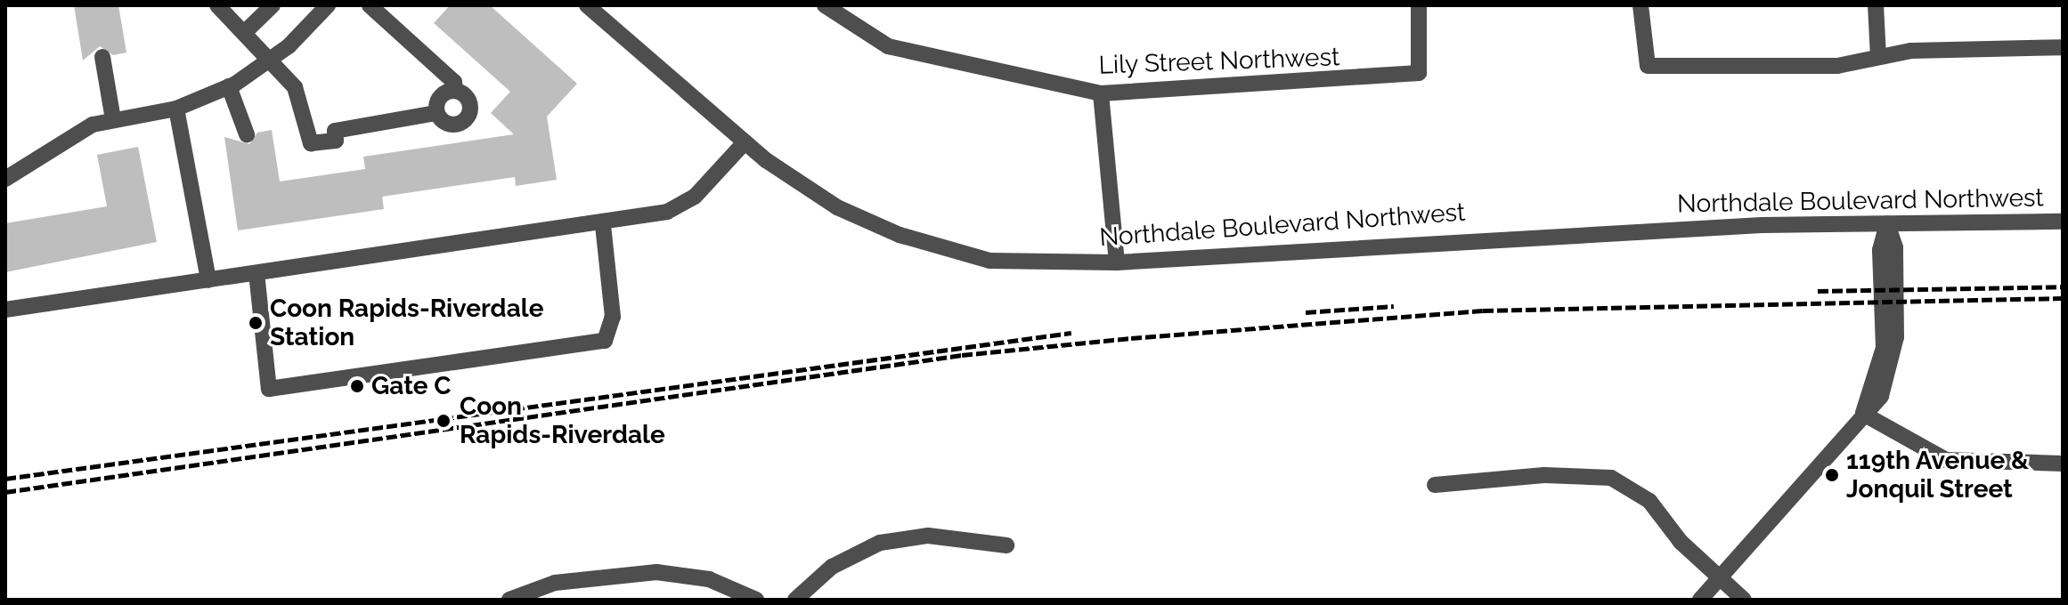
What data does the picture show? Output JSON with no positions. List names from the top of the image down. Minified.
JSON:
{"streets":{"street":["Lily Street Northwest","Northdale Boulevard Northwest"]},"places":["Coon Rapids-Riverdale Station","Gate C","Coon Rapids-Riverdale","119th Avenue & Jonquil Street"]}
